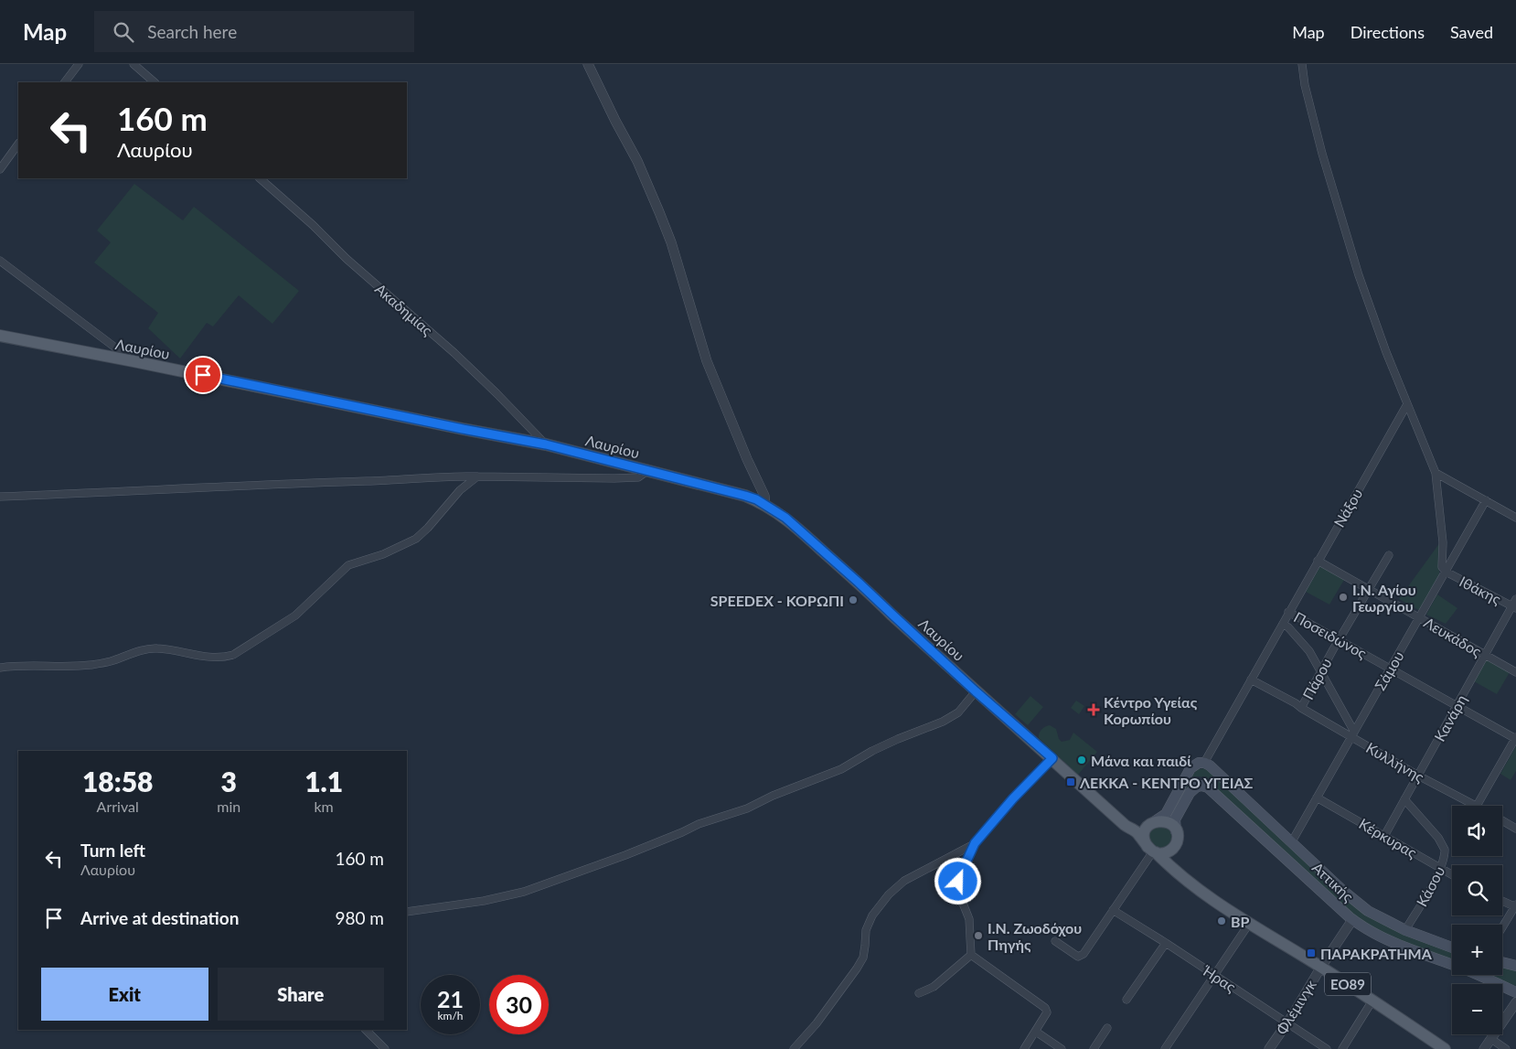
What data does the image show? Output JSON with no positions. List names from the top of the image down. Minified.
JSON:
{"streets":{"main road":["Λαυρίου","Αττικής","ΕΟ89"],"street":["Ακαδημίας","Νάξου","Ιθάκης","Ποσειδώνος","Λευκάδος","Σάμου","Πάρου","Κανάρη","Κυλλήνης","Κέρκυρας","Κάσου","Ήρας","Φλέμινγκ"]},"crossings":[["Ακαδημίας","Λαυρίου"],["Λαυρίου","Αττικής"],["Λαυρίου","ΕΟ89"],["Νάξου","Ποσειδώνος"],["Νάξου","Λευκάδος"],["Νάξου","Κυλλήνης"],["Νάξου","Αττικής"],["Ιθάκης","Σάμου"],["Ιθάκης","Κανάρη"],["Ποσειδώνος","Σάμου"],["Ποσειδώνος","Πάρου"],["Ποσειδώνος","Κανάρη"],["Λευκάδος","Σάμου"],["Λευκάδος","Πάρου"],["Λευκάδος","Κανάρη"],["Σάμου","Κυλλήνης"],["Σάμου","Κέρκυρας"],["Σάμου","Αττικής"],["Πάρου","Κυλλήνης"],["Κανάρη","Κυλλήνης"],["Κανάρη","Κέρκυρας"],["Κανάρη","Κάσου"],["Κέρκυρας","Κάσου"],["Αττικής","Κάσου"],["Αττικής","ΕΟ89"],["Αττικής","Φλέμινγκ"],["Ήρας","Φλέμινγκ"],["ΕΟ89","Φλέμινγκ"]],"places":{"other":["Ι.Ν. Αγίου Γεωργίου","SPEEDEX - ΚΟΡΩΠΙ","Μάνα και παιδί","BP","Ι.Ν. Ζωοδόχου Πηγής"],"health":["Κέντρο Υγείας Κορωπίου"],"transit":["ΛΕΚΚΑ - ΚΕΝΤΡΟ ΥΓΕΙΑΣ","ΠΑΡΑΚΡΑΤΗΜΑ"]},"page":{"header":"Map","search":"Search here","nav":["Map","Directions","Saved"],"turn":["160 m","Λαυρίου"],"eta":["18:58","Arrival","3","min","1.1","km"],"map_buttons":["+","−"],"list":[{"name":"Turn left","note":"Λαυρίου","value":"160 m"},{"name":"Arrive at destination","value":"980 m"}],"buttons":["Exit","Share"],"speed":"21 km/h","limit":"30"}}
